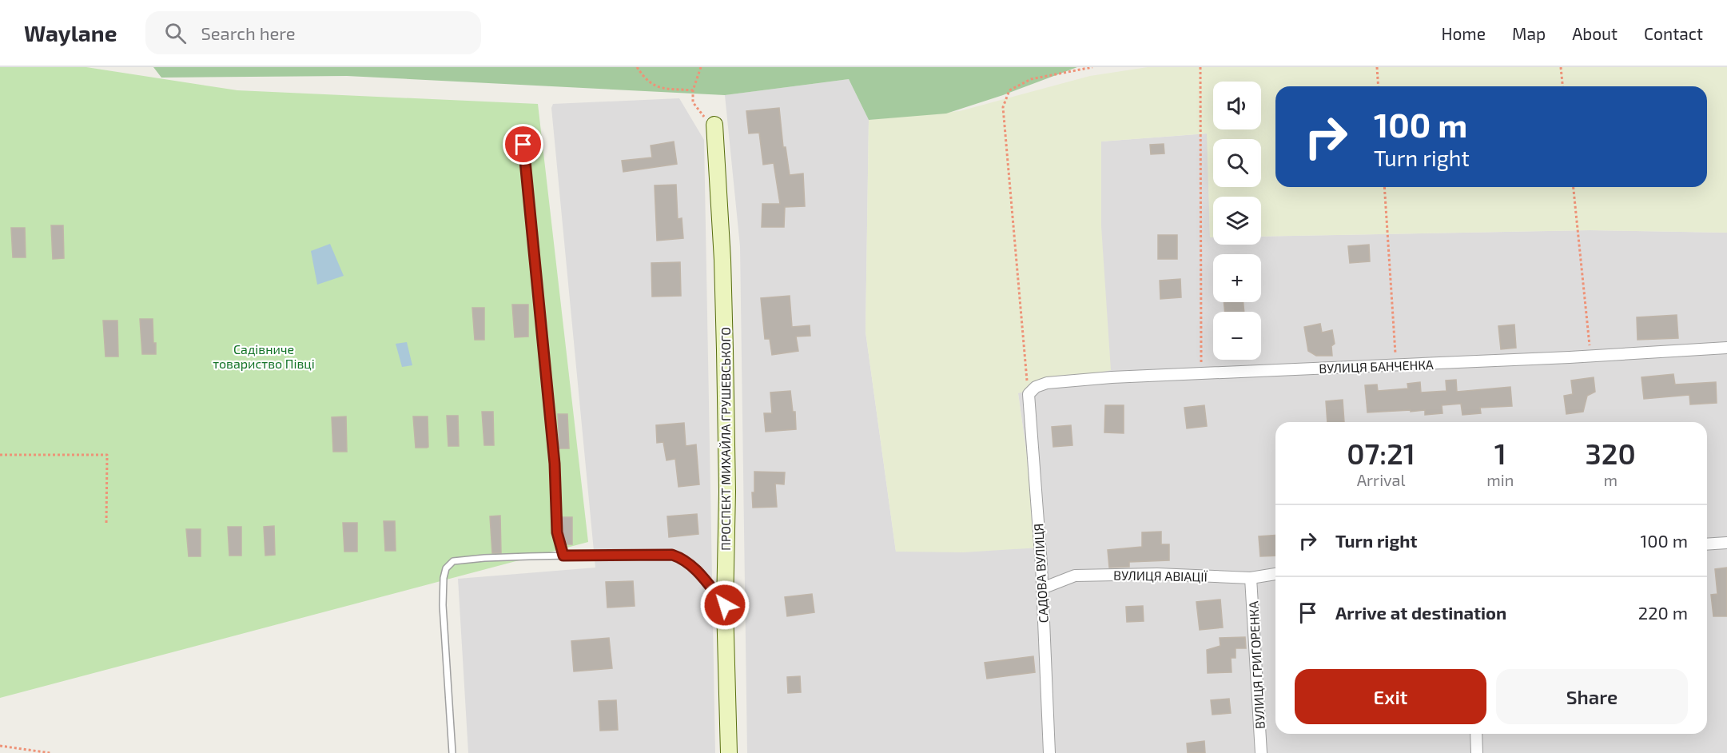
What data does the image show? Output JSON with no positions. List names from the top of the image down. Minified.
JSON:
{"streets":{"street":["ВУЛИЦЯ БАНЧЕНКА","ПРОСПЕКТ МИХАЙЛА ГРУШЕВСЬКОГО","САДОВА ВУЛИЦЯ","ВУЛИЦЯ АВІАЦІЇ","ВУЛИЦЯ ГРИГОРЕНКА"]},"crossings":[["ВУЛИЦЯ БАНЧЕНКА","САДОВА ВУЛИЦЯ"],["САДОВА ВУЛИЦЯ","ВУЛИЦЯ АВІАЦІЇ"],["ВУЛИЦЯ АВІАЦІЇ","ВУЛИЦЯ ГРИГОРЕНКА"]],"parks":["Садівниче товариство Півці"],"page":{"header":"Waylane","search":"Search here","nav":["Home","Map","About","Contact"],"map_buttons":["+","−"],"turn":["100 m","Turn right"],"eta":["07:21","Arrival","1","min","320","m"],"list":[{"name":"Turn right","value":"100 m"},{"name":"Arrive at destination","value":"220 m"}],"buttons":["Exit","Share"]}}
